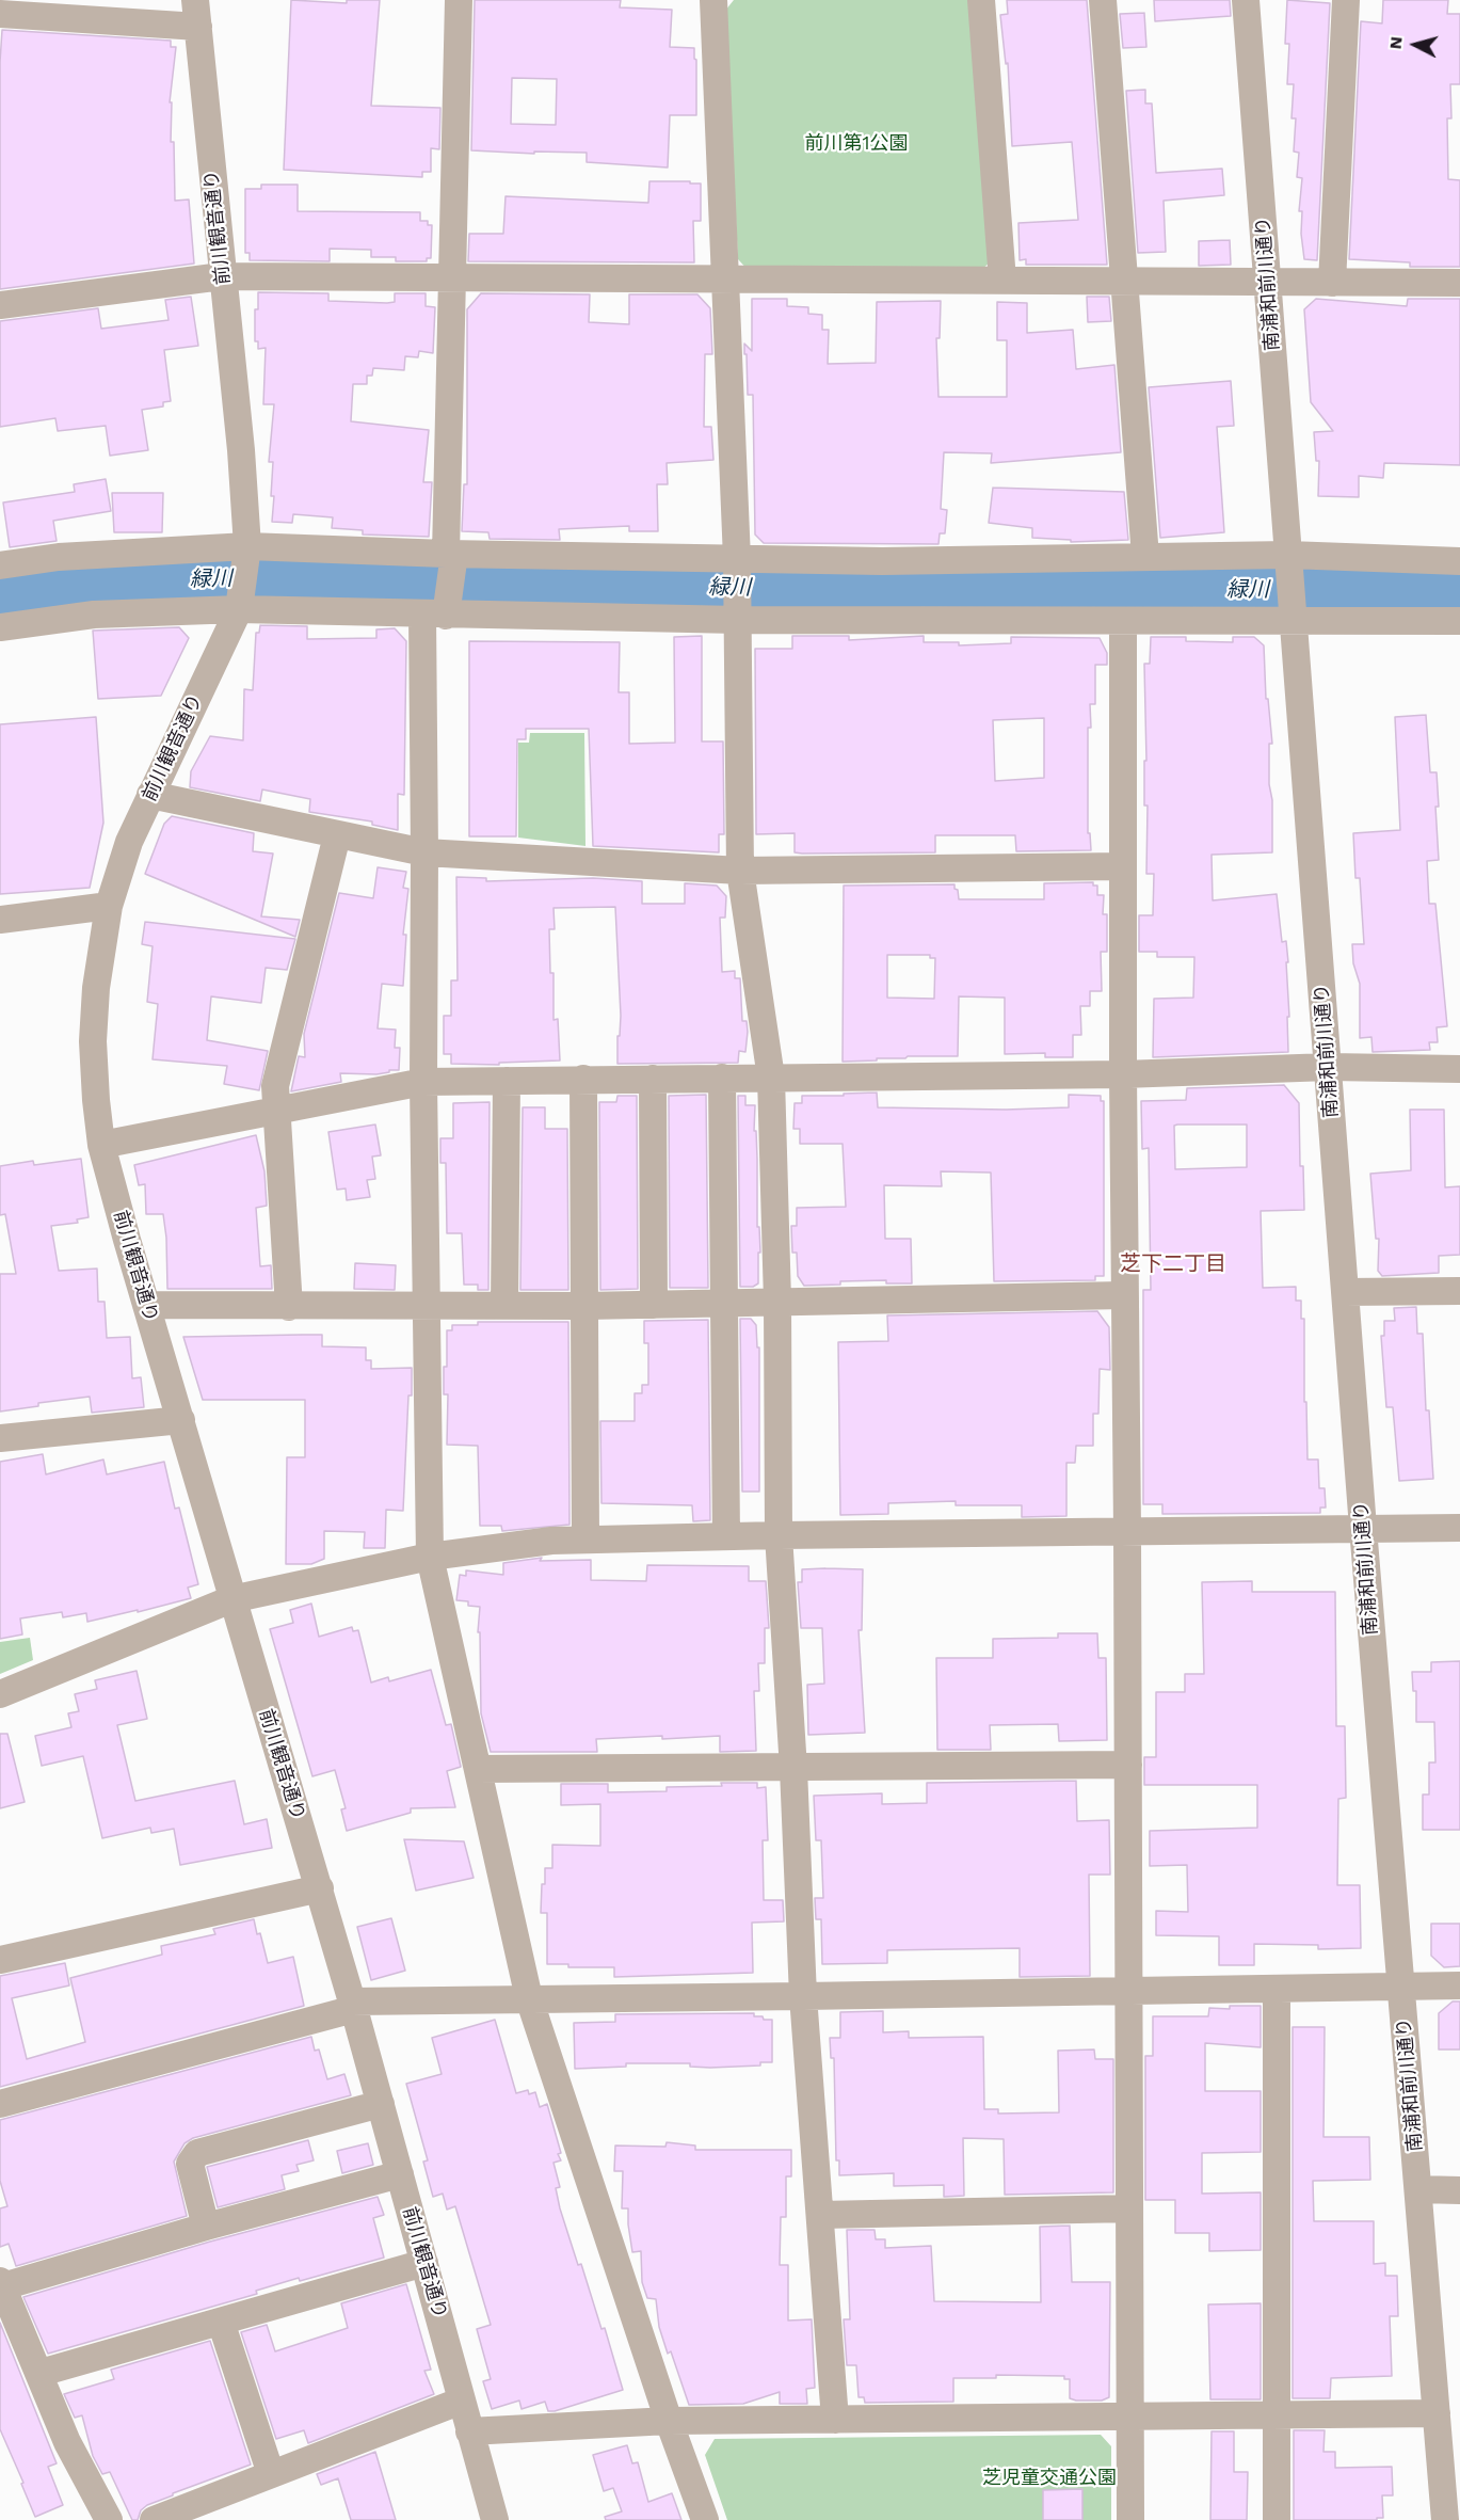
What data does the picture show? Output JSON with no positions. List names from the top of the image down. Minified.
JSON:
{"streets":{"street":["前川観音通り","南浦和前川通り"]},"districts":["芝下二丁目"],"water":["緑川"],"parks":["前川第1公園","芝児童交通公園"],"north":"left"}
